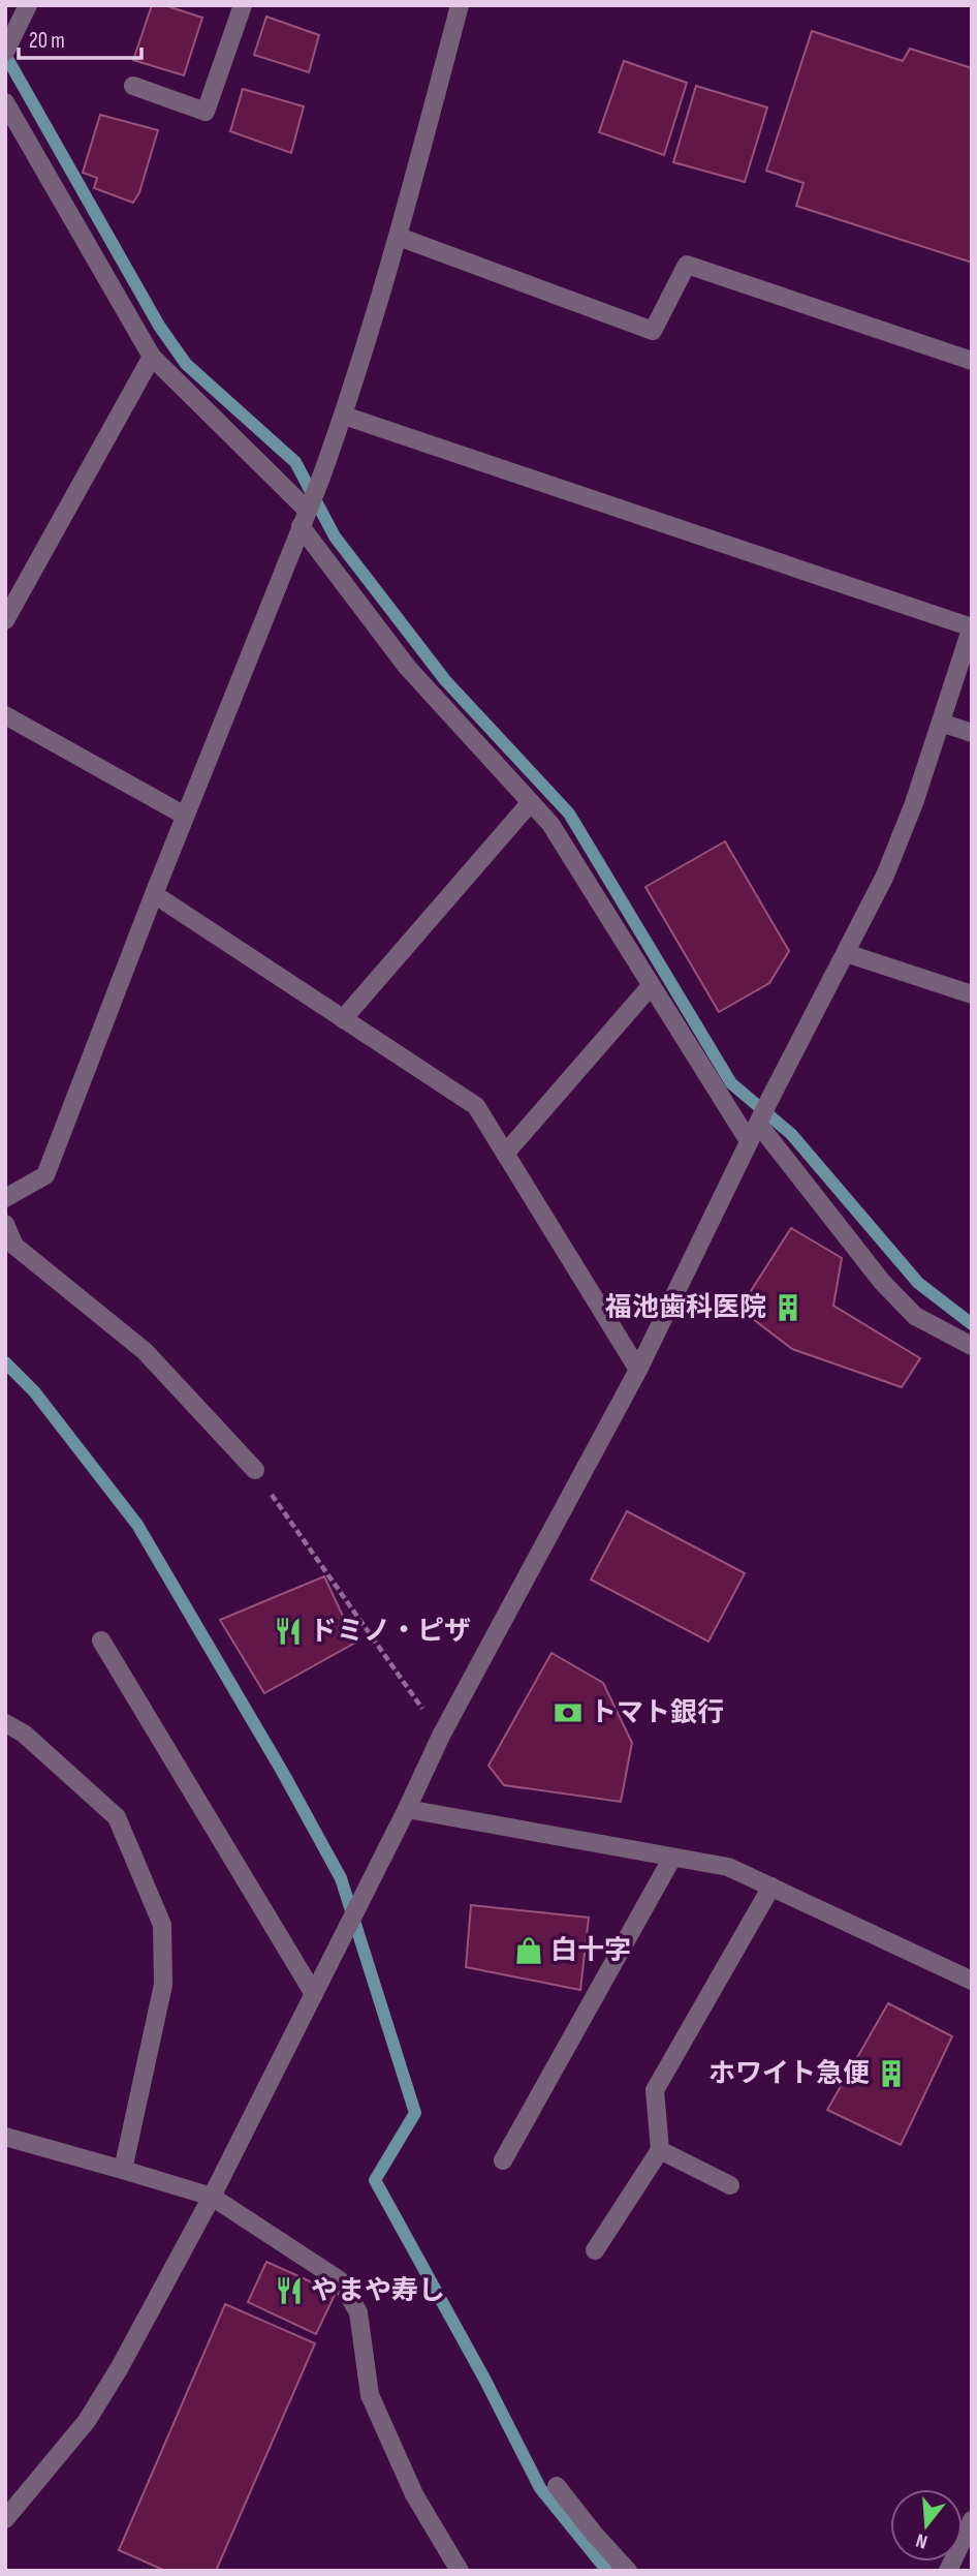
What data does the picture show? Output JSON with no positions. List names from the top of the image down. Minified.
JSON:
{"places":{"building":["福池歯科医院","ホワイト急便"],"restaurant":["ドミノ・ピザ","やまや寿し"],"bank":["トマト銀行"],"shop":["白十字"]},"scale_bar":"20 m","north":"bottom"}
